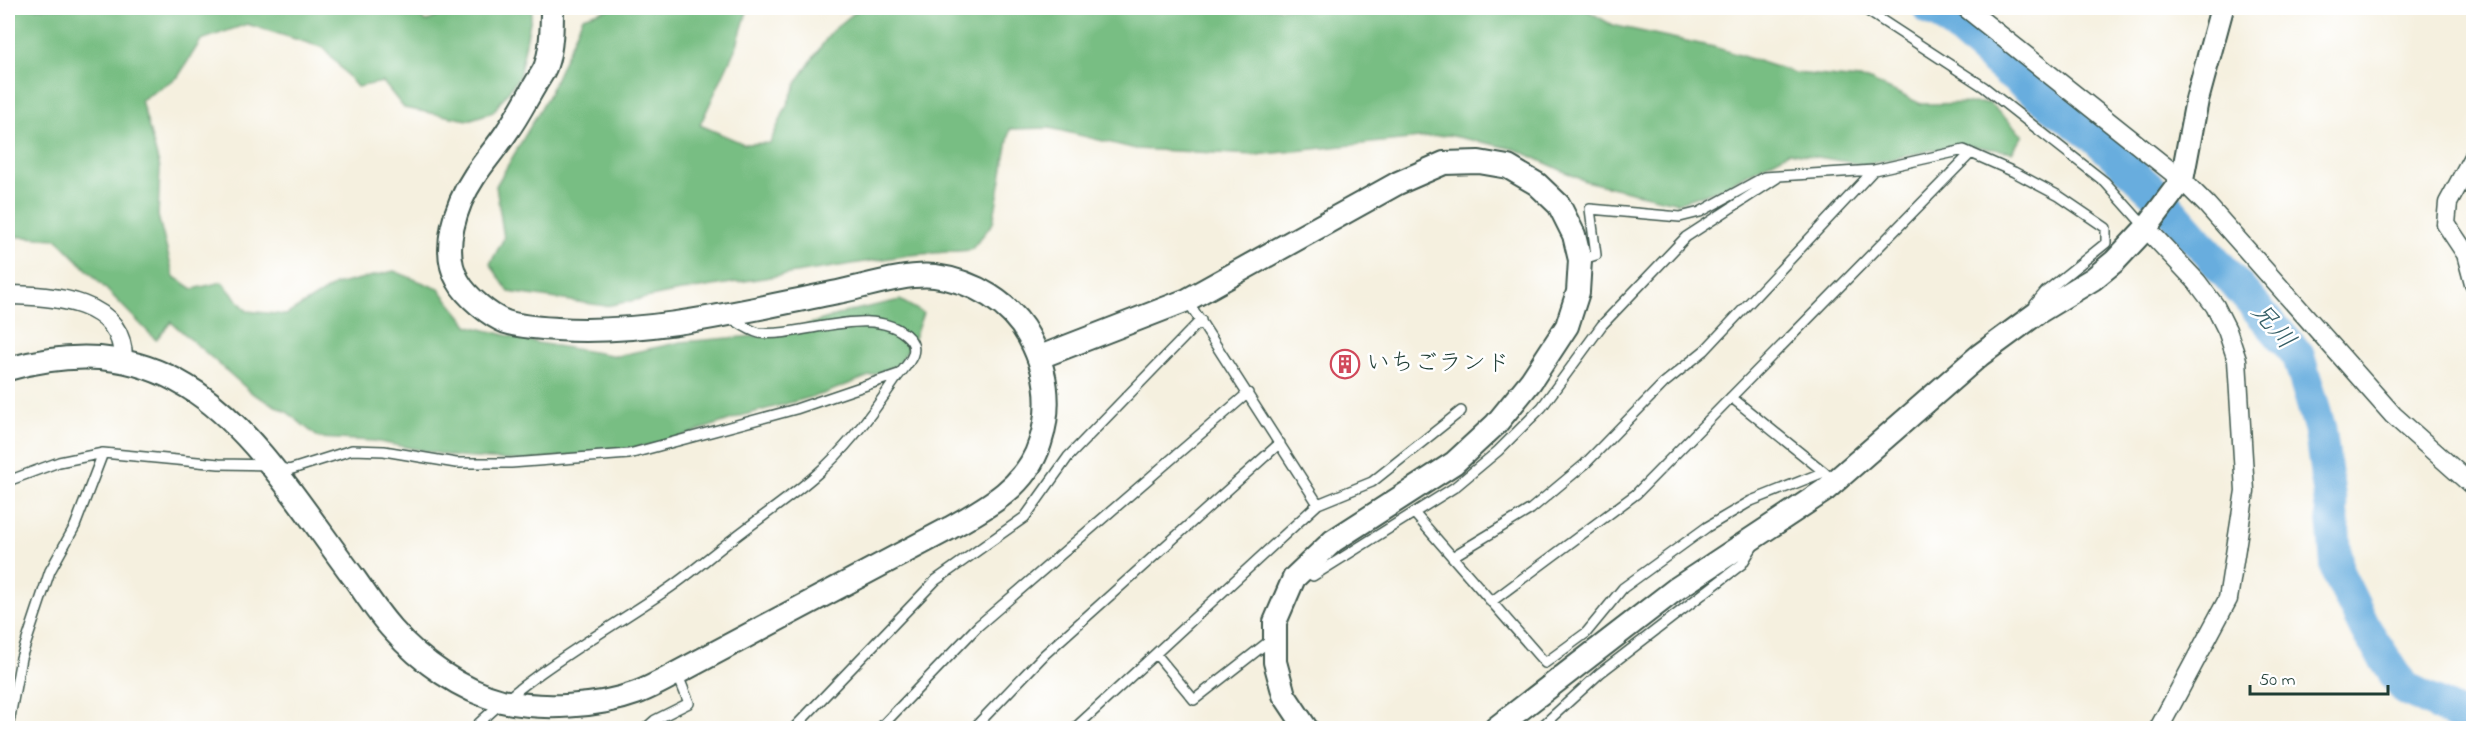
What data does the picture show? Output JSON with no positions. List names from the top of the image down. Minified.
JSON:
{"water":["兄川"],"places":{"building":["いちごランド"]},"scale_bar":"50 m"}
